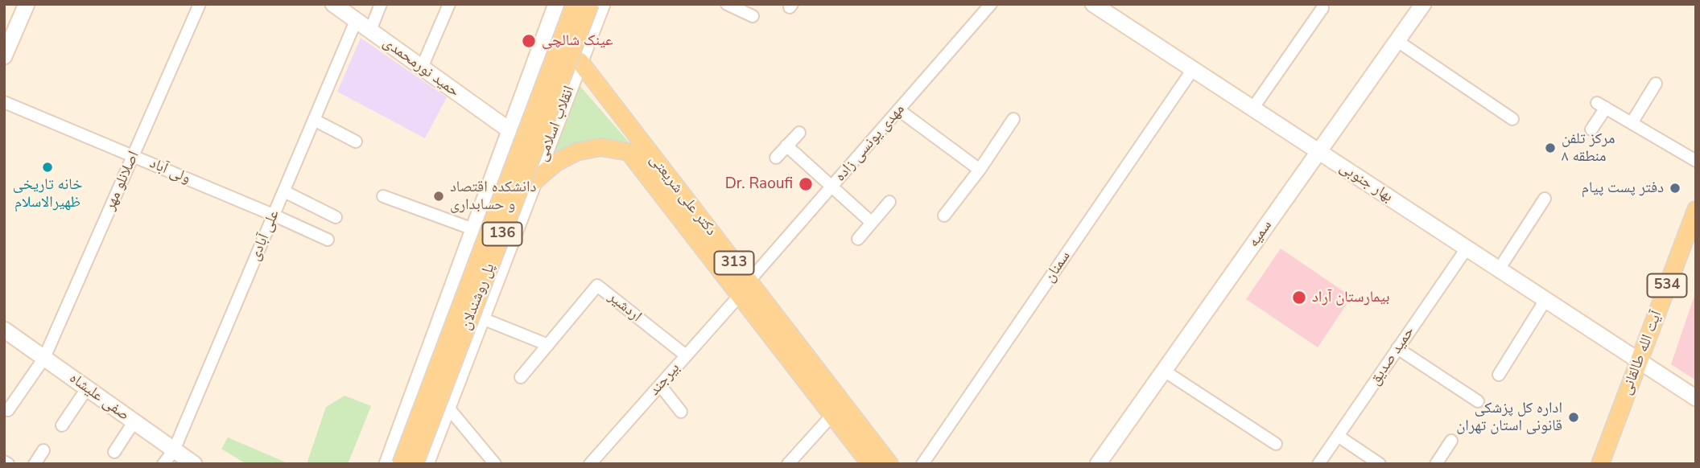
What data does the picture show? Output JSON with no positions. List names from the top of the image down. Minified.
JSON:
{"streets":{"main road":["حمید نورمحمدی","انقلاب اسلامی","بهار جنوبی","دکتر علی شریعتی","136","سمیه","313","534","پل روشندلان","آیت الله طالقانی","صفی علیشاه"],"street":["مهدی یونسی زاده","ولی آباد","اصلانلو مهر","علی آبادی","سمنان","اردشیر","حمید صدیق","بیرجند"]},"crossings":[["حمید نورمحمدی","علی آبادی"],["انقلاب اسلامی","دکتر علی شریعتی"],["انقلاب اسلامی","پل روشندلان"],["مهدی یونسی زاده","دکتر علی شریعتی"],["مهدی یونسی زاده","بیرجند"],["ولی آباد","اصلانلو مهر"],["ولی آباد","علی آبادی"],["اصلانلو مهر","صفی علیشاه"],["بهار جنوبی","سمیه"],["بهار جنوبی","سمنان"],["بهار جنوبی","آیت الله طالقانی"],["بهار جنوبی","حمید صدیق"],["دکتر علی شریعتی","بیرجند"],["علی آبادی","صفی علیشاه"],["اردشیر","بیرجند"]],"places":["عينک شالچی","مرکز تلفن منطقه ۸","خانه تاریخی ظهیرالاسلام","Dr. Raoufi","دفتر پست پیام","دانشکده اقتصاد و حسابداری","بیمارستان آراد","اداره کل پزشکی قانونی استان تهران"]}
